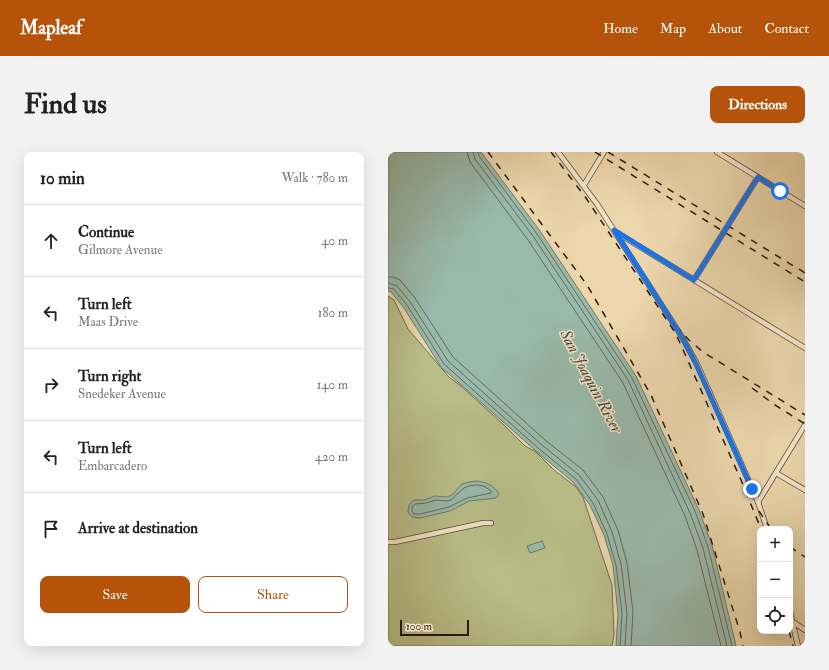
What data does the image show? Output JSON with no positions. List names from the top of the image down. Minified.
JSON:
{"water":["San Joaquin River"],"scale_bar":"100 m","page":{"header":"Mapleaf","nav":["Home","Map","About","Contact"],"buttons":["Directions",["Save","Share"]],"title":"Find us","heading":["10 min","Walk · 780 m"],"list":[["Continue","Gilmore Avenue","40 m"],["Turn left","Maas Drive","180 m"],["Turn right","Snedeker Avenue","140 m"],["Turn left","Embarcadero","420 m"],"Arrive at destination"],"map_buttons":["+","−"],"scale":"100 m"}}
